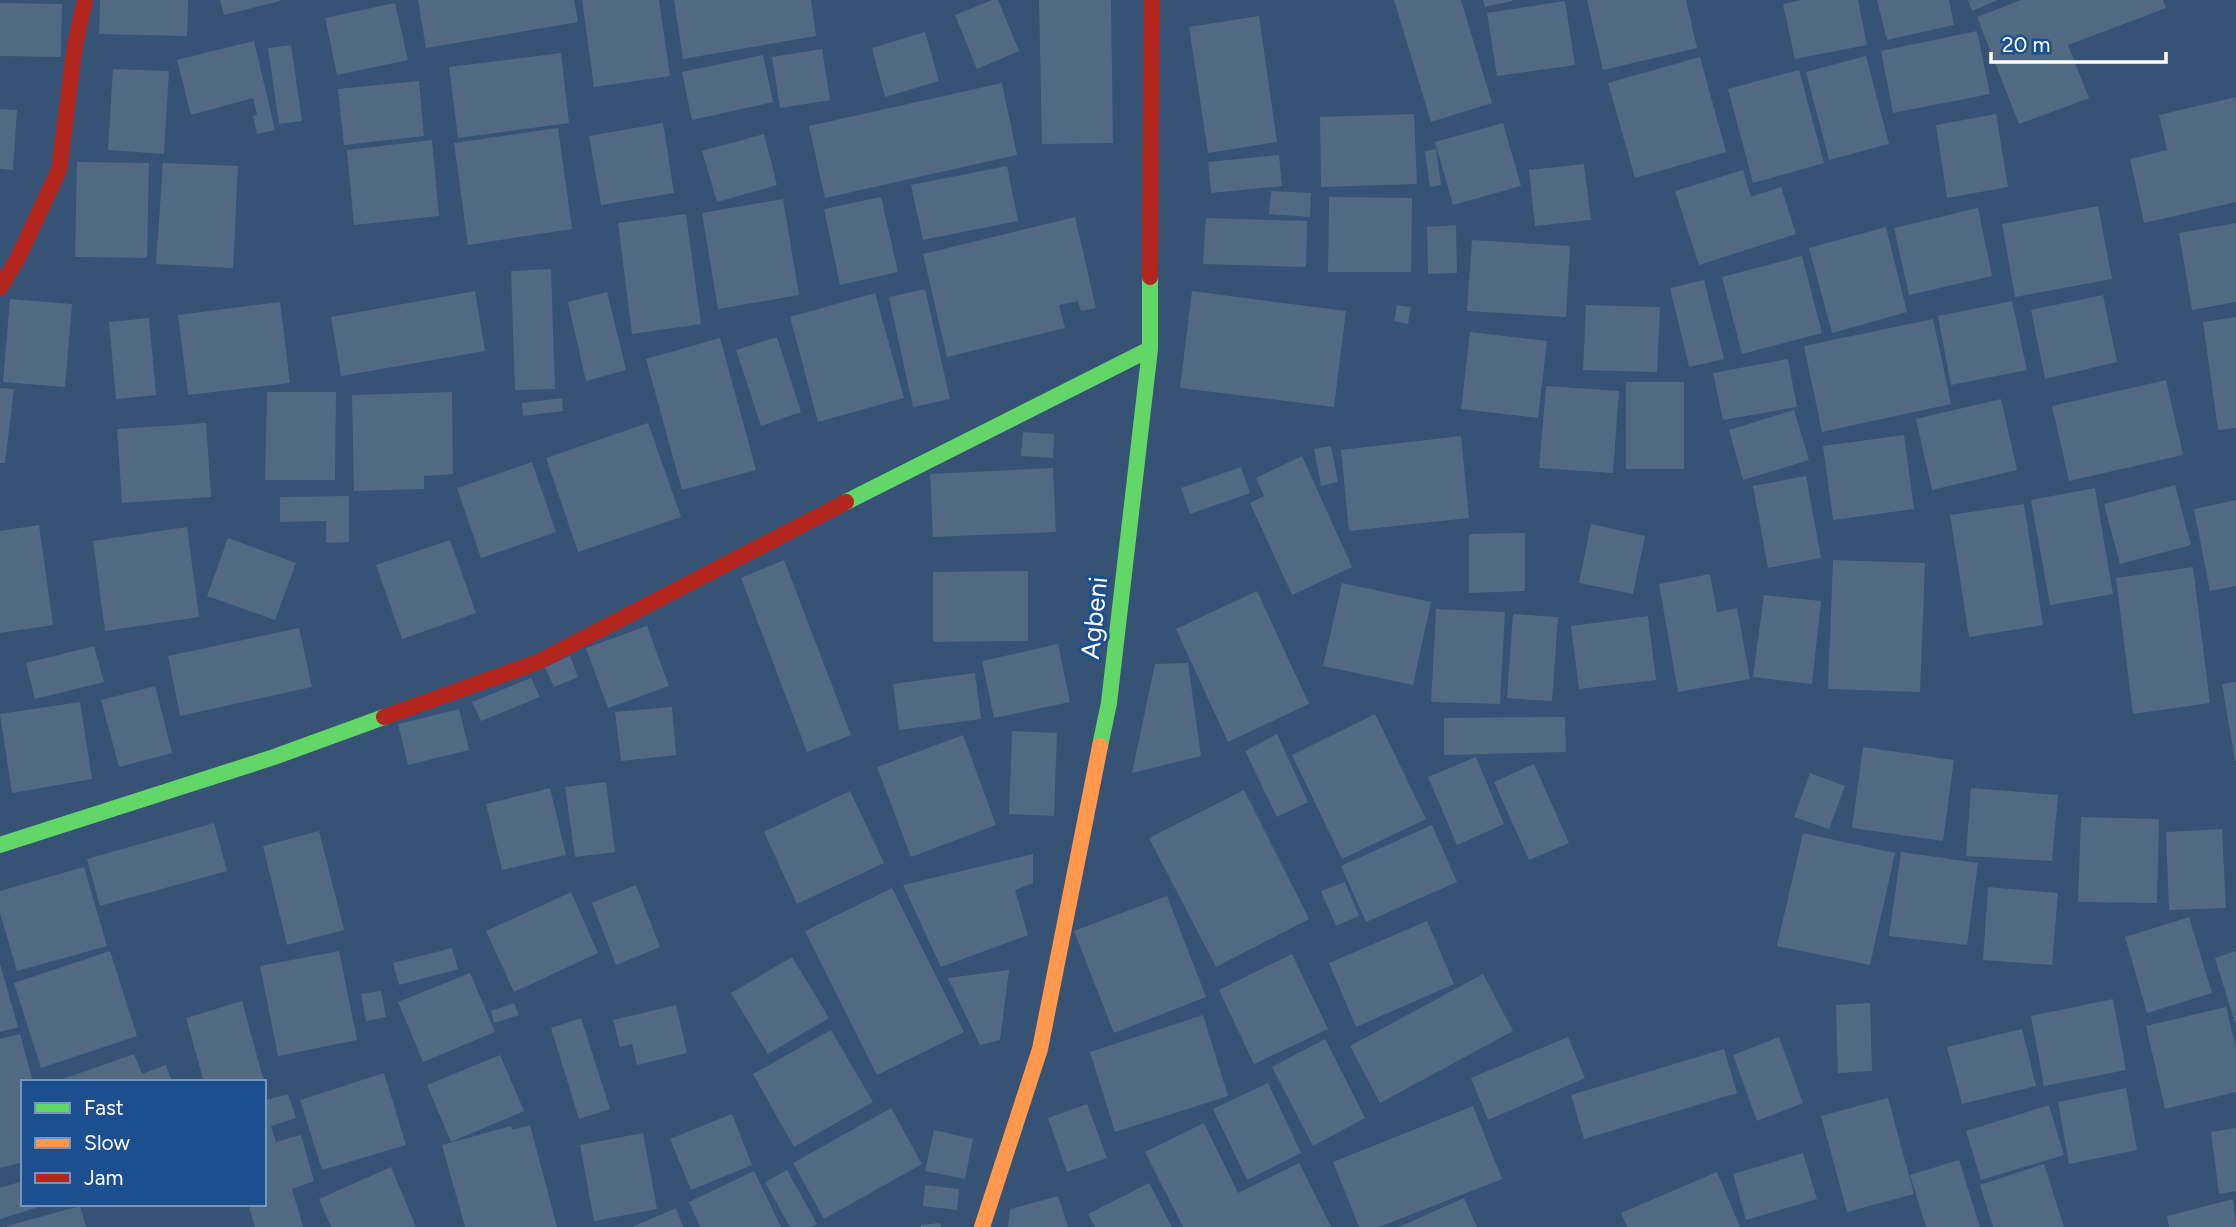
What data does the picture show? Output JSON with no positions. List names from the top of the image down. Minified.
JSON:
{"streets":{"street":["Agbeni"]},"legend":["Fast","Slow","Jam"],"scale_bar":"20 m"}
